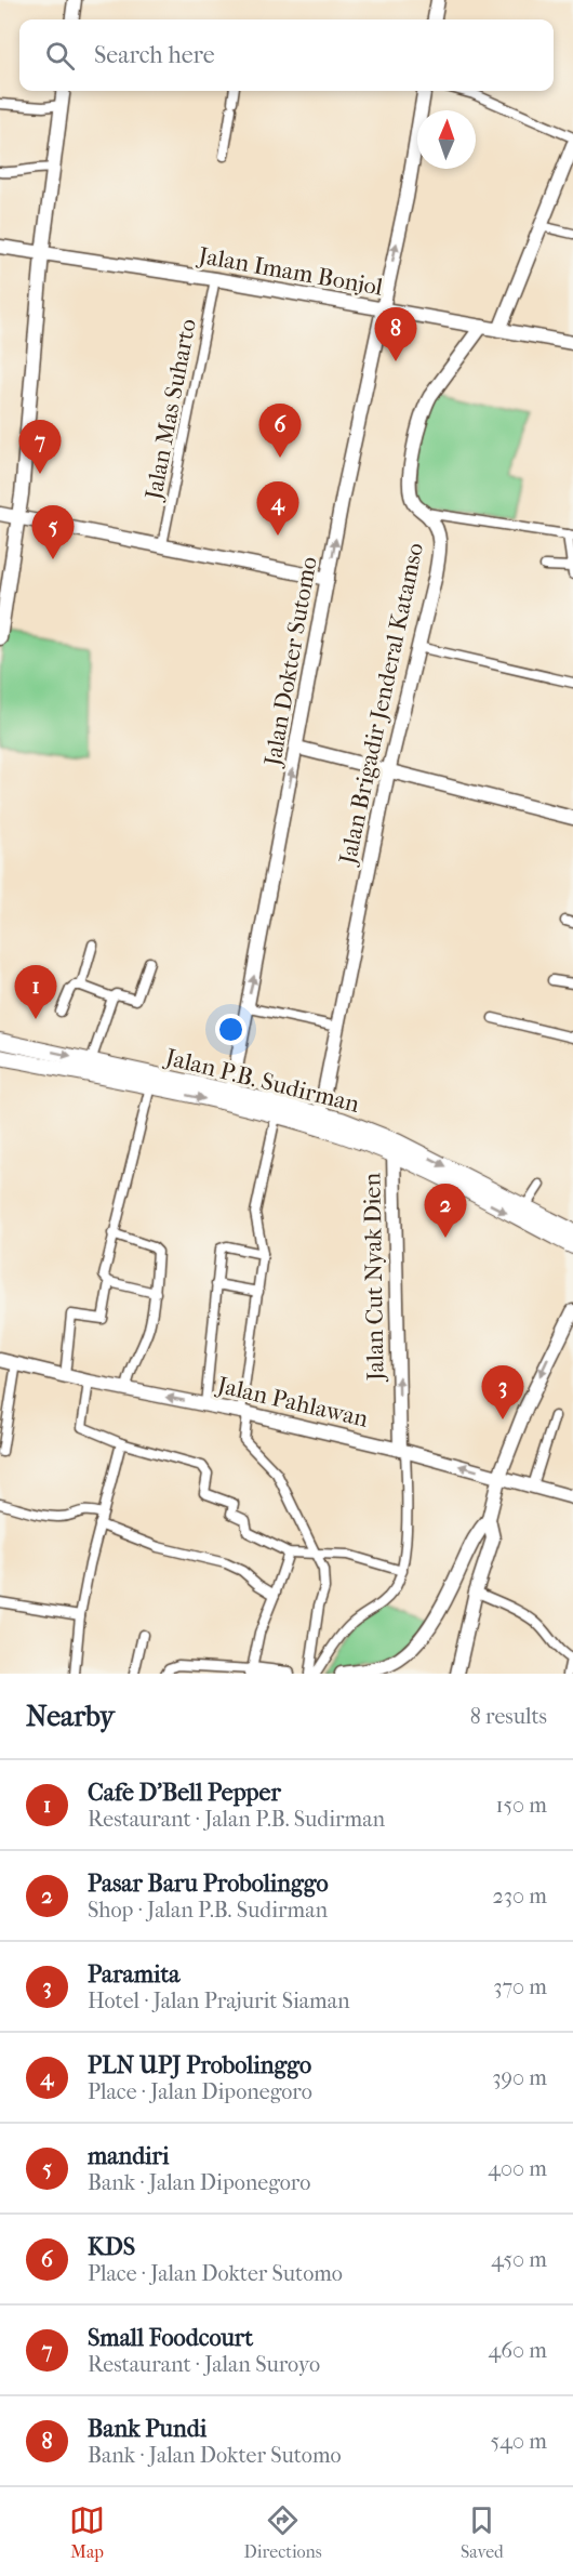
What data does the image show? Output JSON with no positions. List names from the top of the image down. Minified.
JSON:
{"streets":{"main road":["Jalan P.B. Sudirman"],"street":["Jalan Imam Bonjol","Jalan Mas Suharto","Jalan Dokter Sutomo","Jalan Brigadir Jenderal Katamso","Jalan Cut Nyak Dien","Jalan Pahlawan"]},"crossings":[["Jalan Imam Bonjol","Jalan Mas Suharto"],["Jalan Imam Bonjol","Jalan Dokter Sutomo"],["Jalan Imam Bonjol","Jalan Brigadir Jenderal Katamso"],["Jalan Dokter Sutomo","Jalan P.B. Sudirman"],["Jalan Brigadir Jenderal Katamso","Jalan P.B. Sudirman"],["Jalan P.B. Sudirman","Jalan Cut Nyak Dien"],["Jalan Cut Nyak Dien","Jalan Pahlawan"]],"one_way":["Jalan Dokter Sutomo","Jalan Cut Nyak Dien"],"north":"top","page":{"search":"Search here","pins":["8","6","7","4","5","1","2","3"],"heading":["Nearby","8 results"],"list":[{"mark":"1","name":"Cafe D'Bell Pepper","note":"Restaurant · Jalan P.B. Sudirman","value":"150 m"},{"mark":"2","name":"Pasar Baru Probolinggo","note":"Shop · Jalan P.B. Sudirman","value":"230 m"},{"mark":"3","name":"Paramita","note":"Hotel · Jalan Prajurit Siaman","value":"370 m"},{"mark":"4","name":"PLN UPJ Probolinggo","note":"Place · Jalan Diponegoro","value":"390 m"},{"mark":"5","name":"mandiri","note":"Bank · Jalan Diponegoro","value":"400 m"},{"mark":"6","name":"KDS","note":"Place · Jalan Dokter Sutomo","value":"450 m"},{"mark":"7","name":"Small Foodcourt","note":"Restaurant · Jalan Suroyo","value":"460 m"},{"mark":"8","name":"Bank Pundi","note":"Bank · Jalan Dokter Sutomo","value":"540 m"}],"nav":["Map","Directions","Saved"]}}
